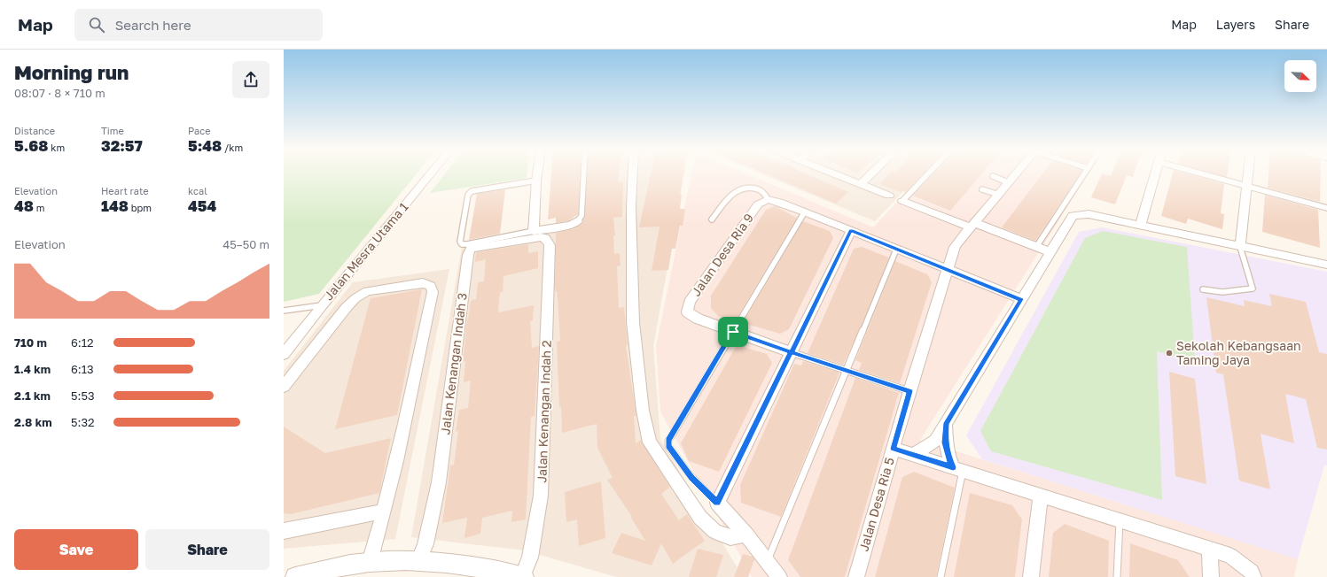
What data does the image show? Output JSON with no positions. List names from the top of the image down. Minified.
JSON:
{"streets":{"street":["Jalan Mesra Utama 1","Jalan Desa Ria 9","Jalan Kenangan Indah 3","Jalan Kenangan Indah 2","Jalan Desa Ria 5"]},"crossings":[["Jalan Kenangan Indah 3","Jalan Kenangan Indah 2"]],"places":["Sekolah Kebangsaan Taming Jaya"],"north":"bottom right","page":{"header":"Map","search":"Search here","nav":["Map","Layers","Share"],"heading":["Morning run","08:07 · 8 × 710 m"],"stats":[["Distance","5.68 km"],["Time","32:57"],["Pace","5:48 /km"],["Elevation","48 m"],["Heart rate","148 bpm"],["kcal","454"]],"chart":["Elevation","45–50 m"],"list":[{"name":"710 m","note":"6:12"},{"name":"1.4 km","note":"6:13"},{"name":"2.1 km","note":"5:53"},{"name":"2.8 km","note":"5:32"}],"buttons":["Save","Share"]}}
